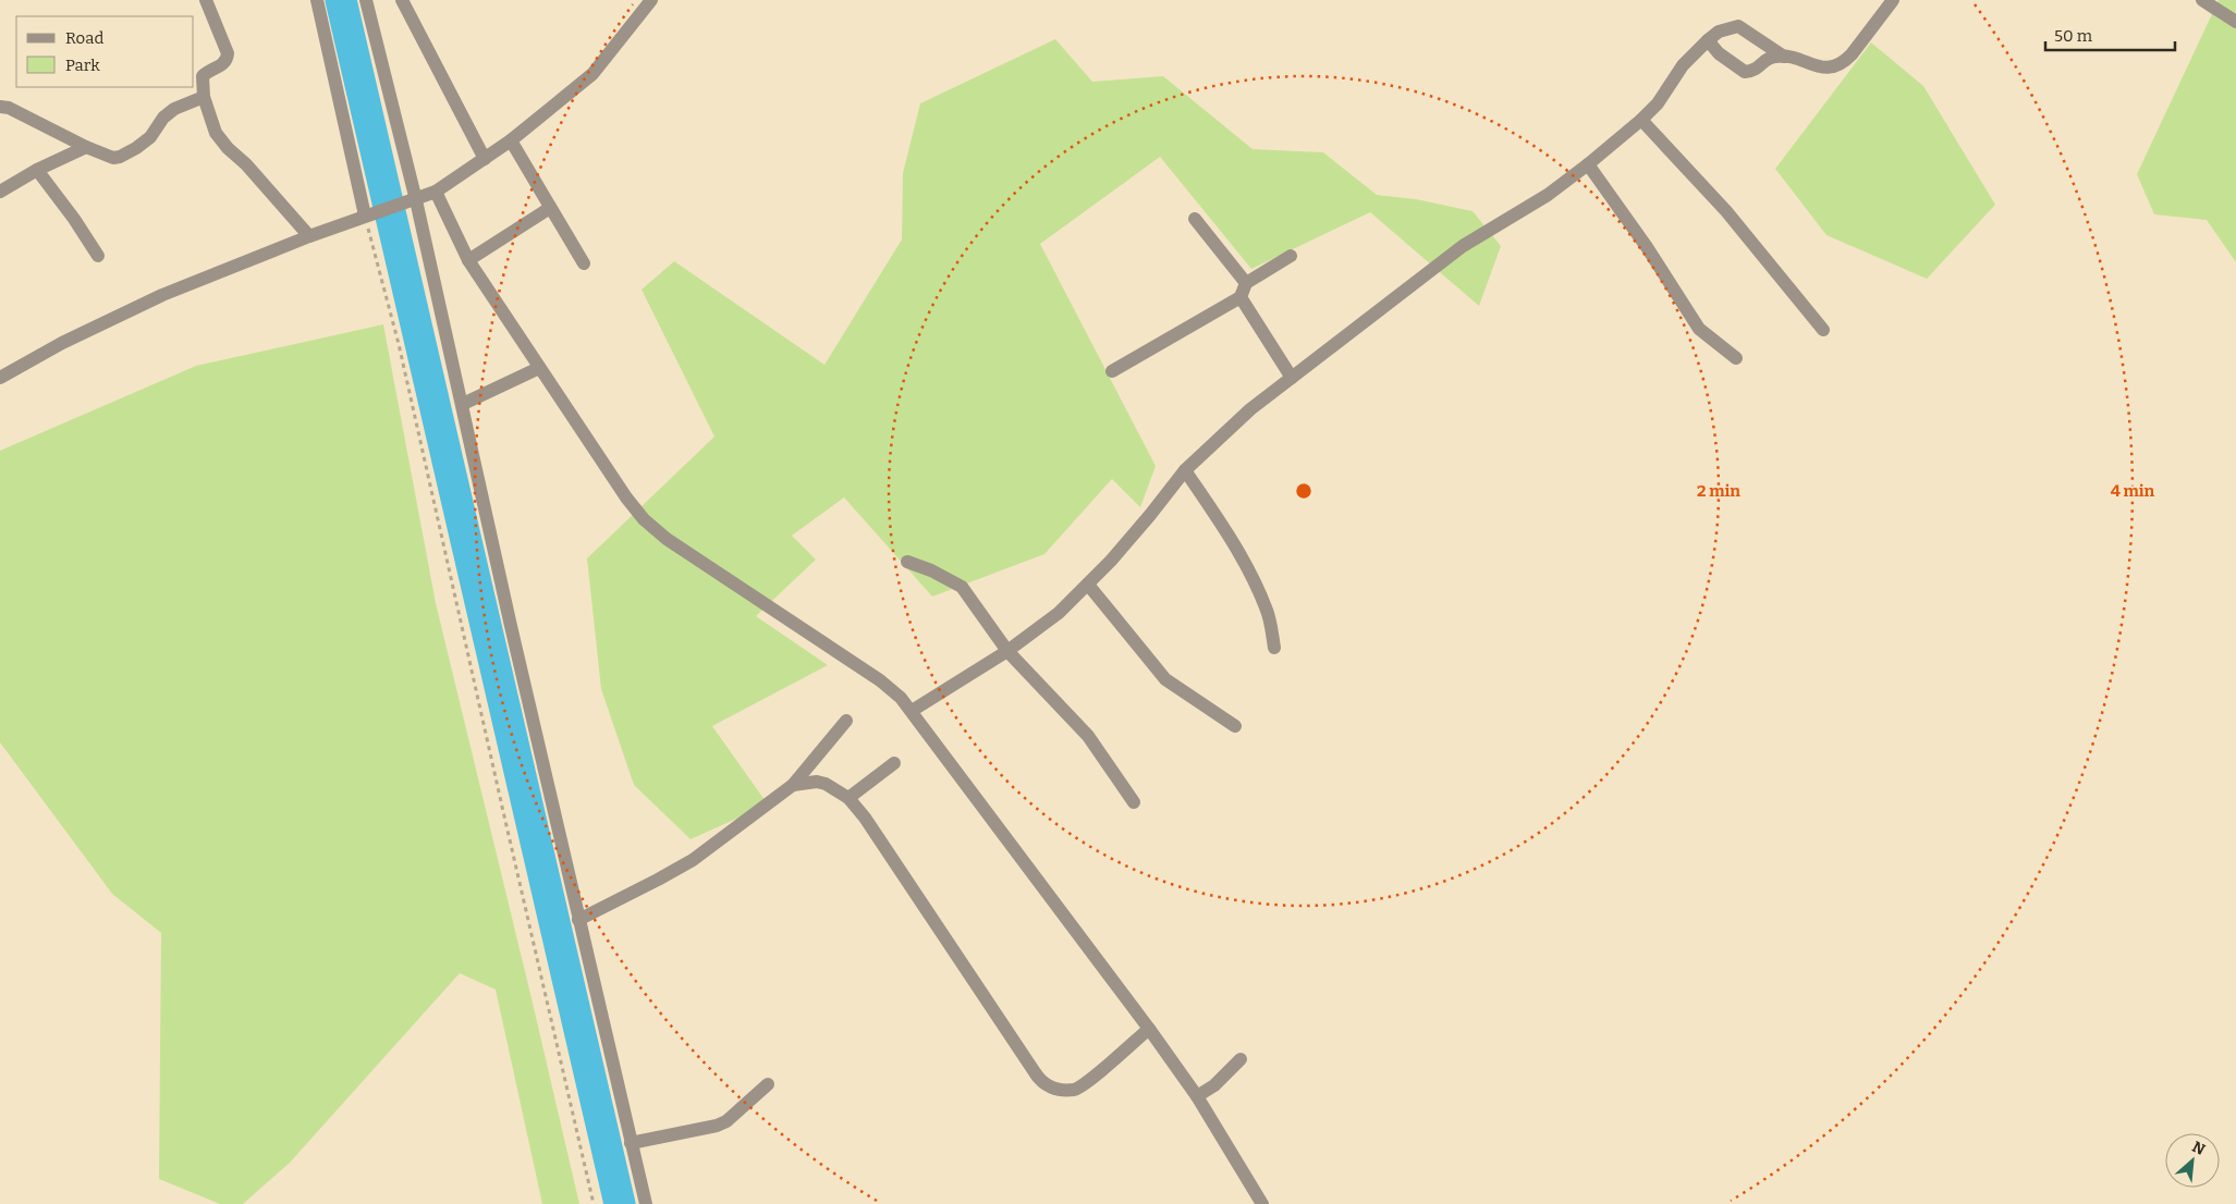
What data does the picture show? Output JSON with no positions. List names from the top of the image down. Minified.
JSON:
{"legend":["Road","Park"],"scale_bar":"50 m","north":"top right","rings":["2 min","4 min"]}
